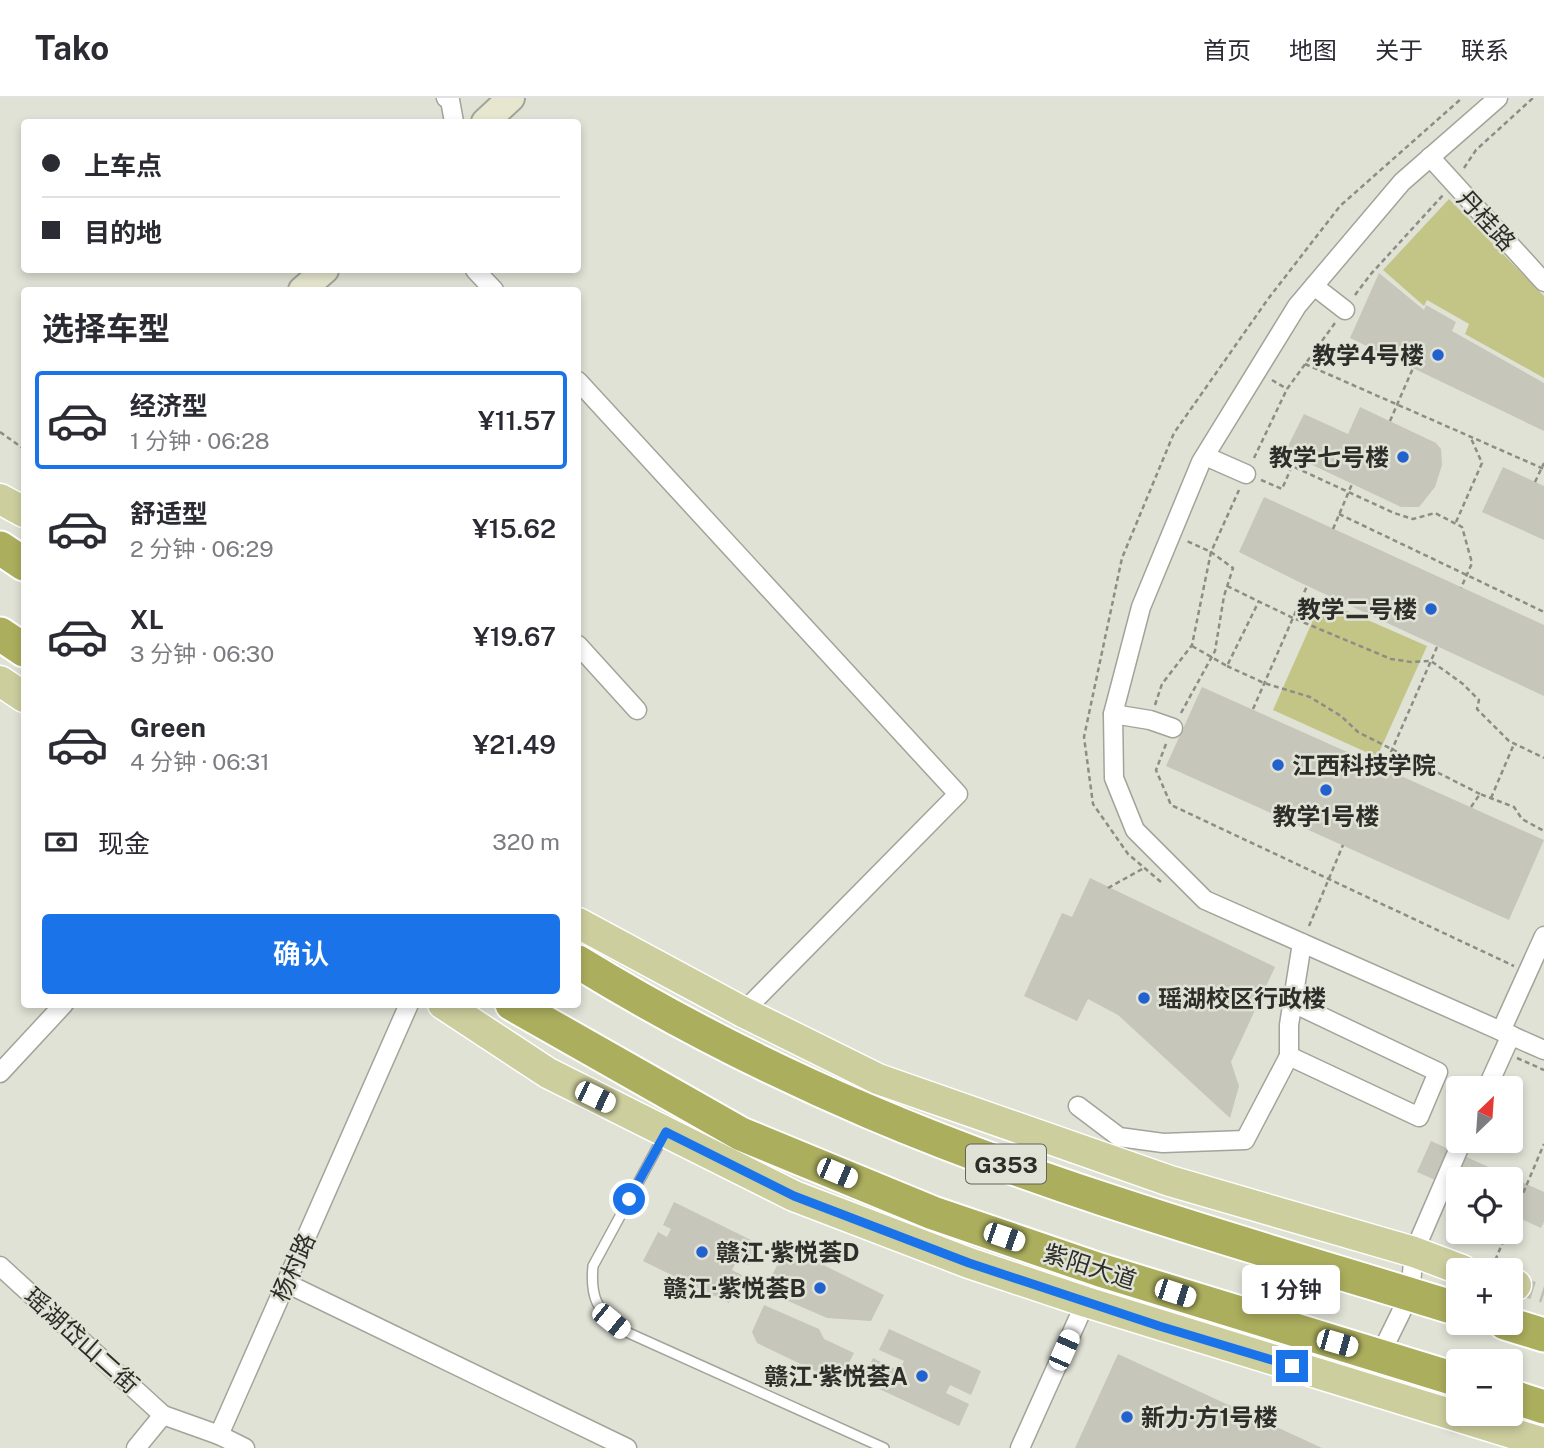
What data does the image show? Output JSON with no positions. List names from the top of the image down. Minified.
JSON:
{"streets":{"highway":["G353","紫阳大道"],"street":["丹桂路","杨村路","瑶湖岱山二街"]},"places":["教学4号楼","教学七号楼","教学二号楼","江西科技学院","教学1号楼","瑶湖校区行政楼","赣江·紫悦荟D","赣江·紫悦荟B","赣江·紫悦荟A","新力·方1号楼"],"north":"top right","page":{"header":"Tako","nav":["首页","地图","关于","联系"],"banner":["上车点","目的地"],"heading":"选择车型","list":[{"name":"经济型","note":"1 分钟 · 06:28","value":"¥11.57"},{"name":"舒适型","note":"2 分钟 · 06:29","value":"¥15.62"},{"name":"XL","note":"3 分钟 · 06:30","value":"¥19.67"},{"name":"Green","note":"4 分钟 · 06:31","value":"¥21.49"}],"pay":["现金","320 m"],"buttons":"确认","map_buttons":["+","−"],"bubble":"1 分钟"}}
